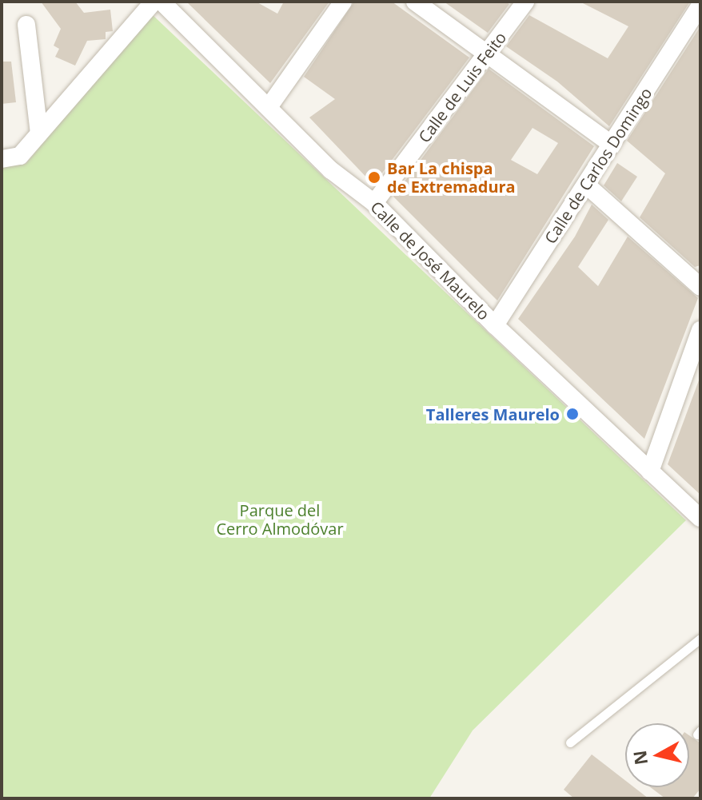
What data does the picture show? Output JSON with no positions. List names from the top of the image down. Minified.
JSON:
{"streets":{"street":["Calle de Luis Feito","Calle de Carlos Domingo","Calle de José Maurelo"]},"crossings":[["Calle de Luis Feito","Calle de José Maurelo"],["Calle de Carlos Domingo","Calle de José Maurelo"]],"parks":["Parque del Cerro Almodóvar"],"places":["Bar La chispa de Extremadura","Talleres Maurelo"],"north":"left"}
